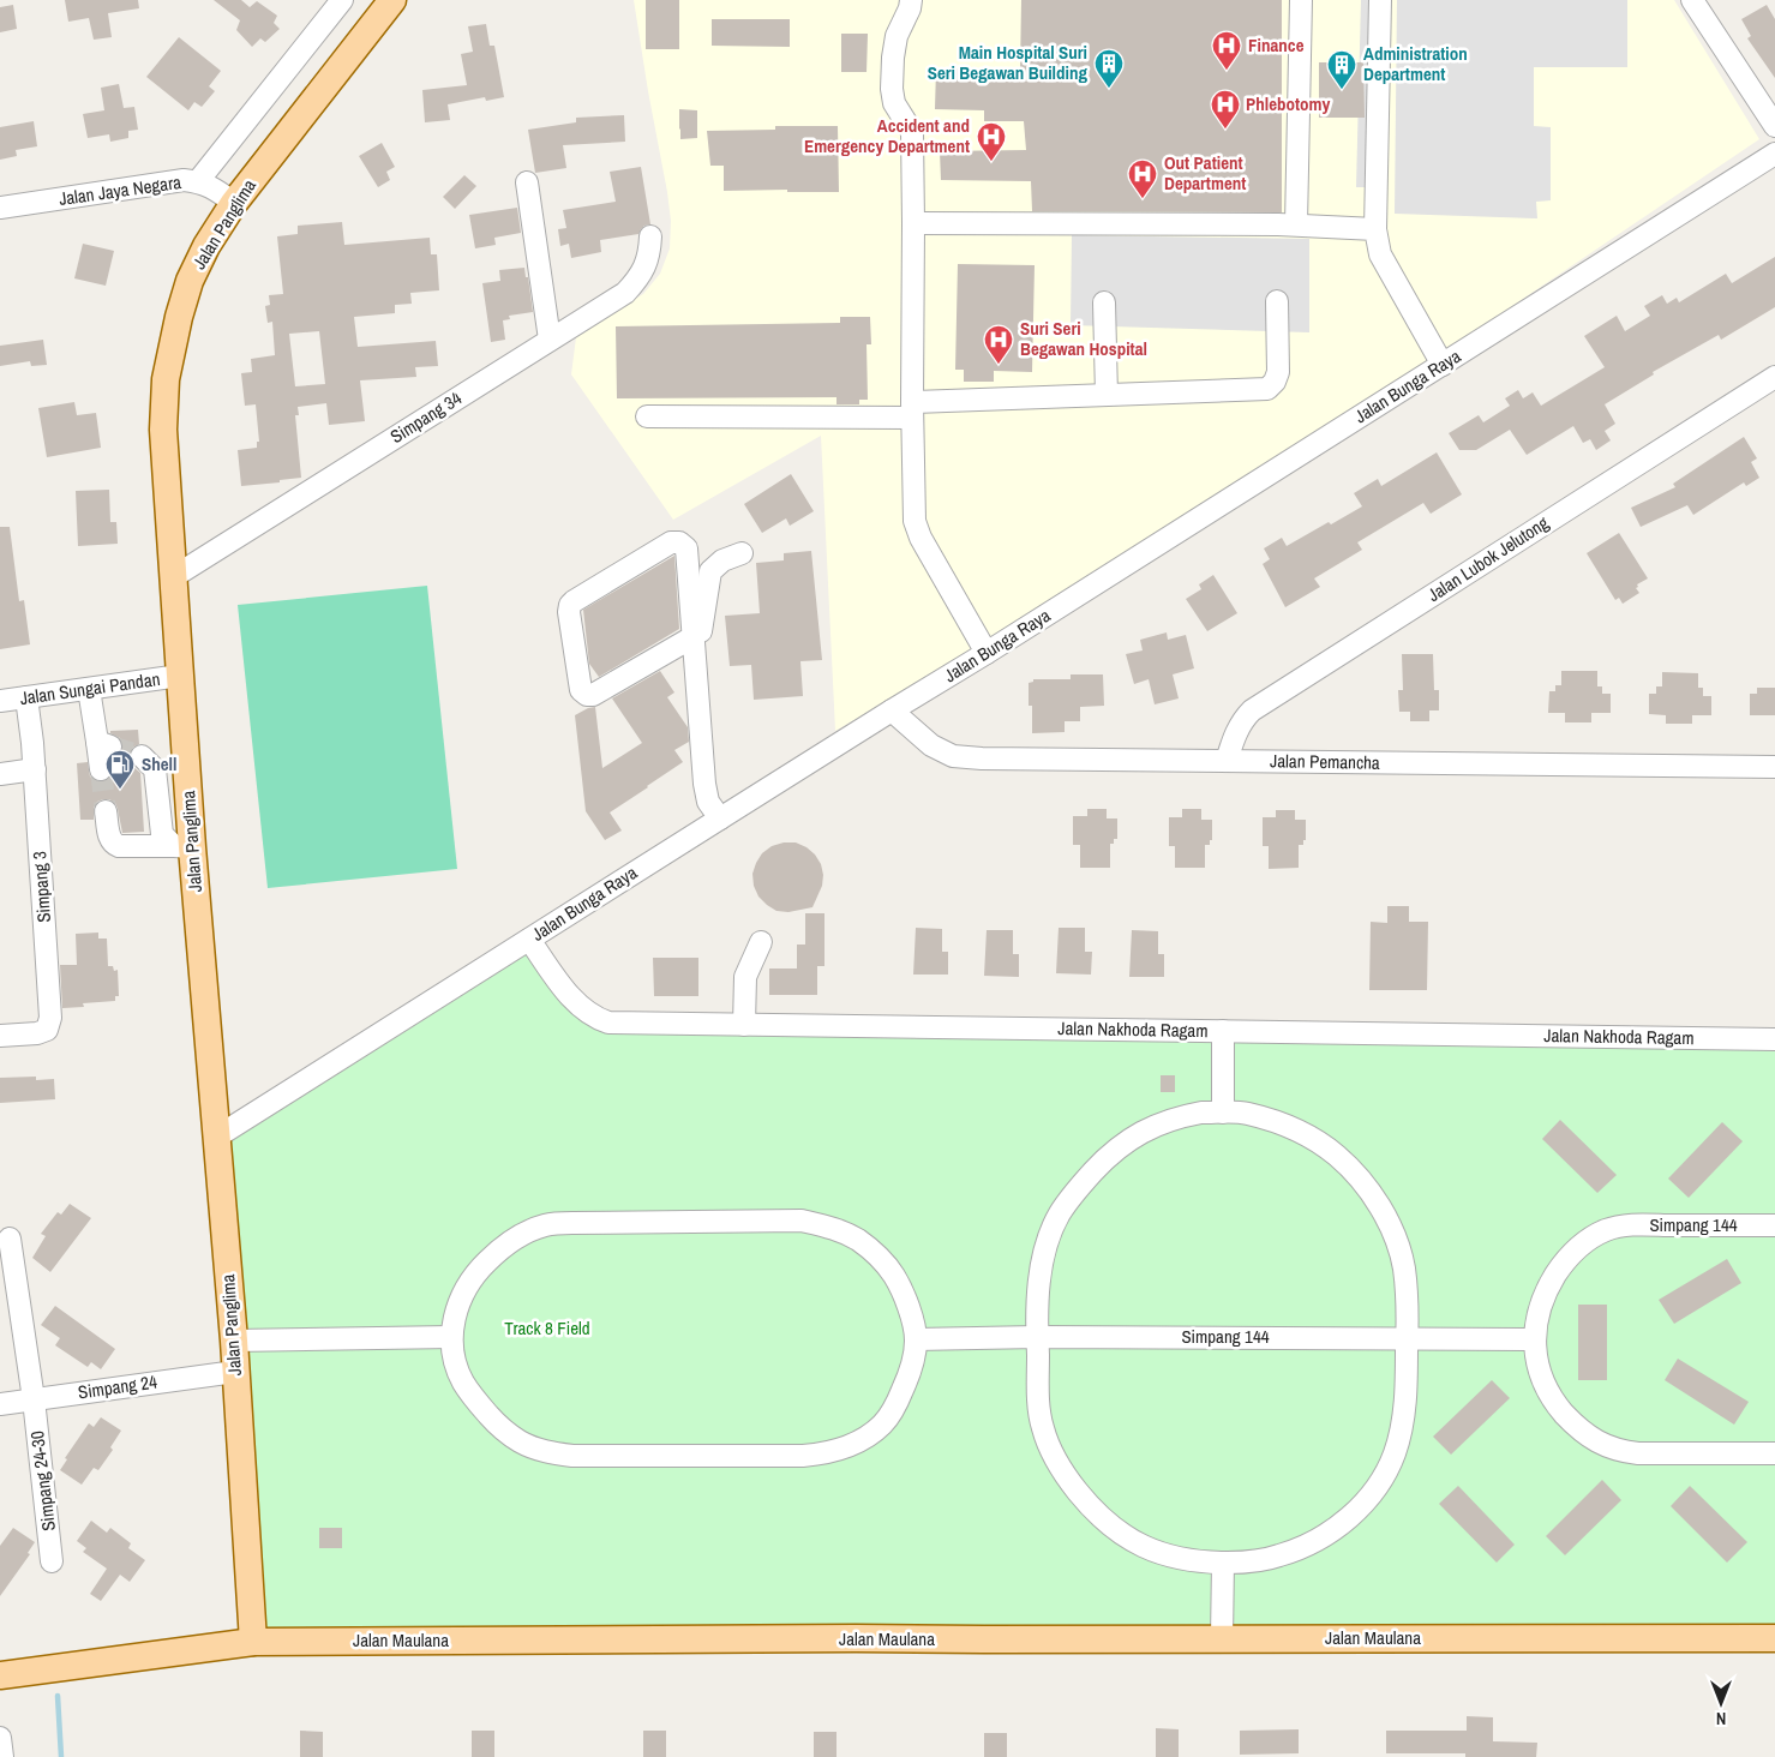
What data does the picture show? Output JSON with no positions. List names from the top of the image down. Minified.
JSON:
{"streets":{"main road":["Jalan Panglima","Jalan Maulana"],"street":["Jalan Jaya Negara","Jalan Bunga Raya","Simpang 34","Jalan Lubok Jelutong","Jalan Sungai Pandan","Jalan Pemancha","Simpang 3","Jalan Nakhoda Ragam","Simpang 144","Simpang 24","Simpang 24-30"]},"crossings":[["Jalan Jaya Negara","Jalan Panglima"],["Jalan Panglima","Jalan Bunga Raya"],["Jalan Panglima","Simpang 34"],["Jalan Panglima","Jalan Sungai Pandan"],["Jalan Panglima","Simpang 24"],["Jalan Panglima","Jalan Maulana"],["Jalan Bunga Raya","Jalan Pemancha"],["Jalan Bunga Raya","Jalan Nakhoda Ragam"],["Jalan Lubok Jelutong","Jalan Pemancha"],["Jalan Sungai Pandan","Simpang 3"],["Simpang 24","Simpang 24-30"]],"parks":["Track 8 Field"],"places":{"hospital":["Finance","Phlebotomy","Accident and Emergency Department","Out Patient Department","Suri Seri Begawan Hospital"],"building":["Main Hospital Suri Seri Begawan Building","Administration Department"],"fuel station":["Shell"]},"north":"bottom"}
